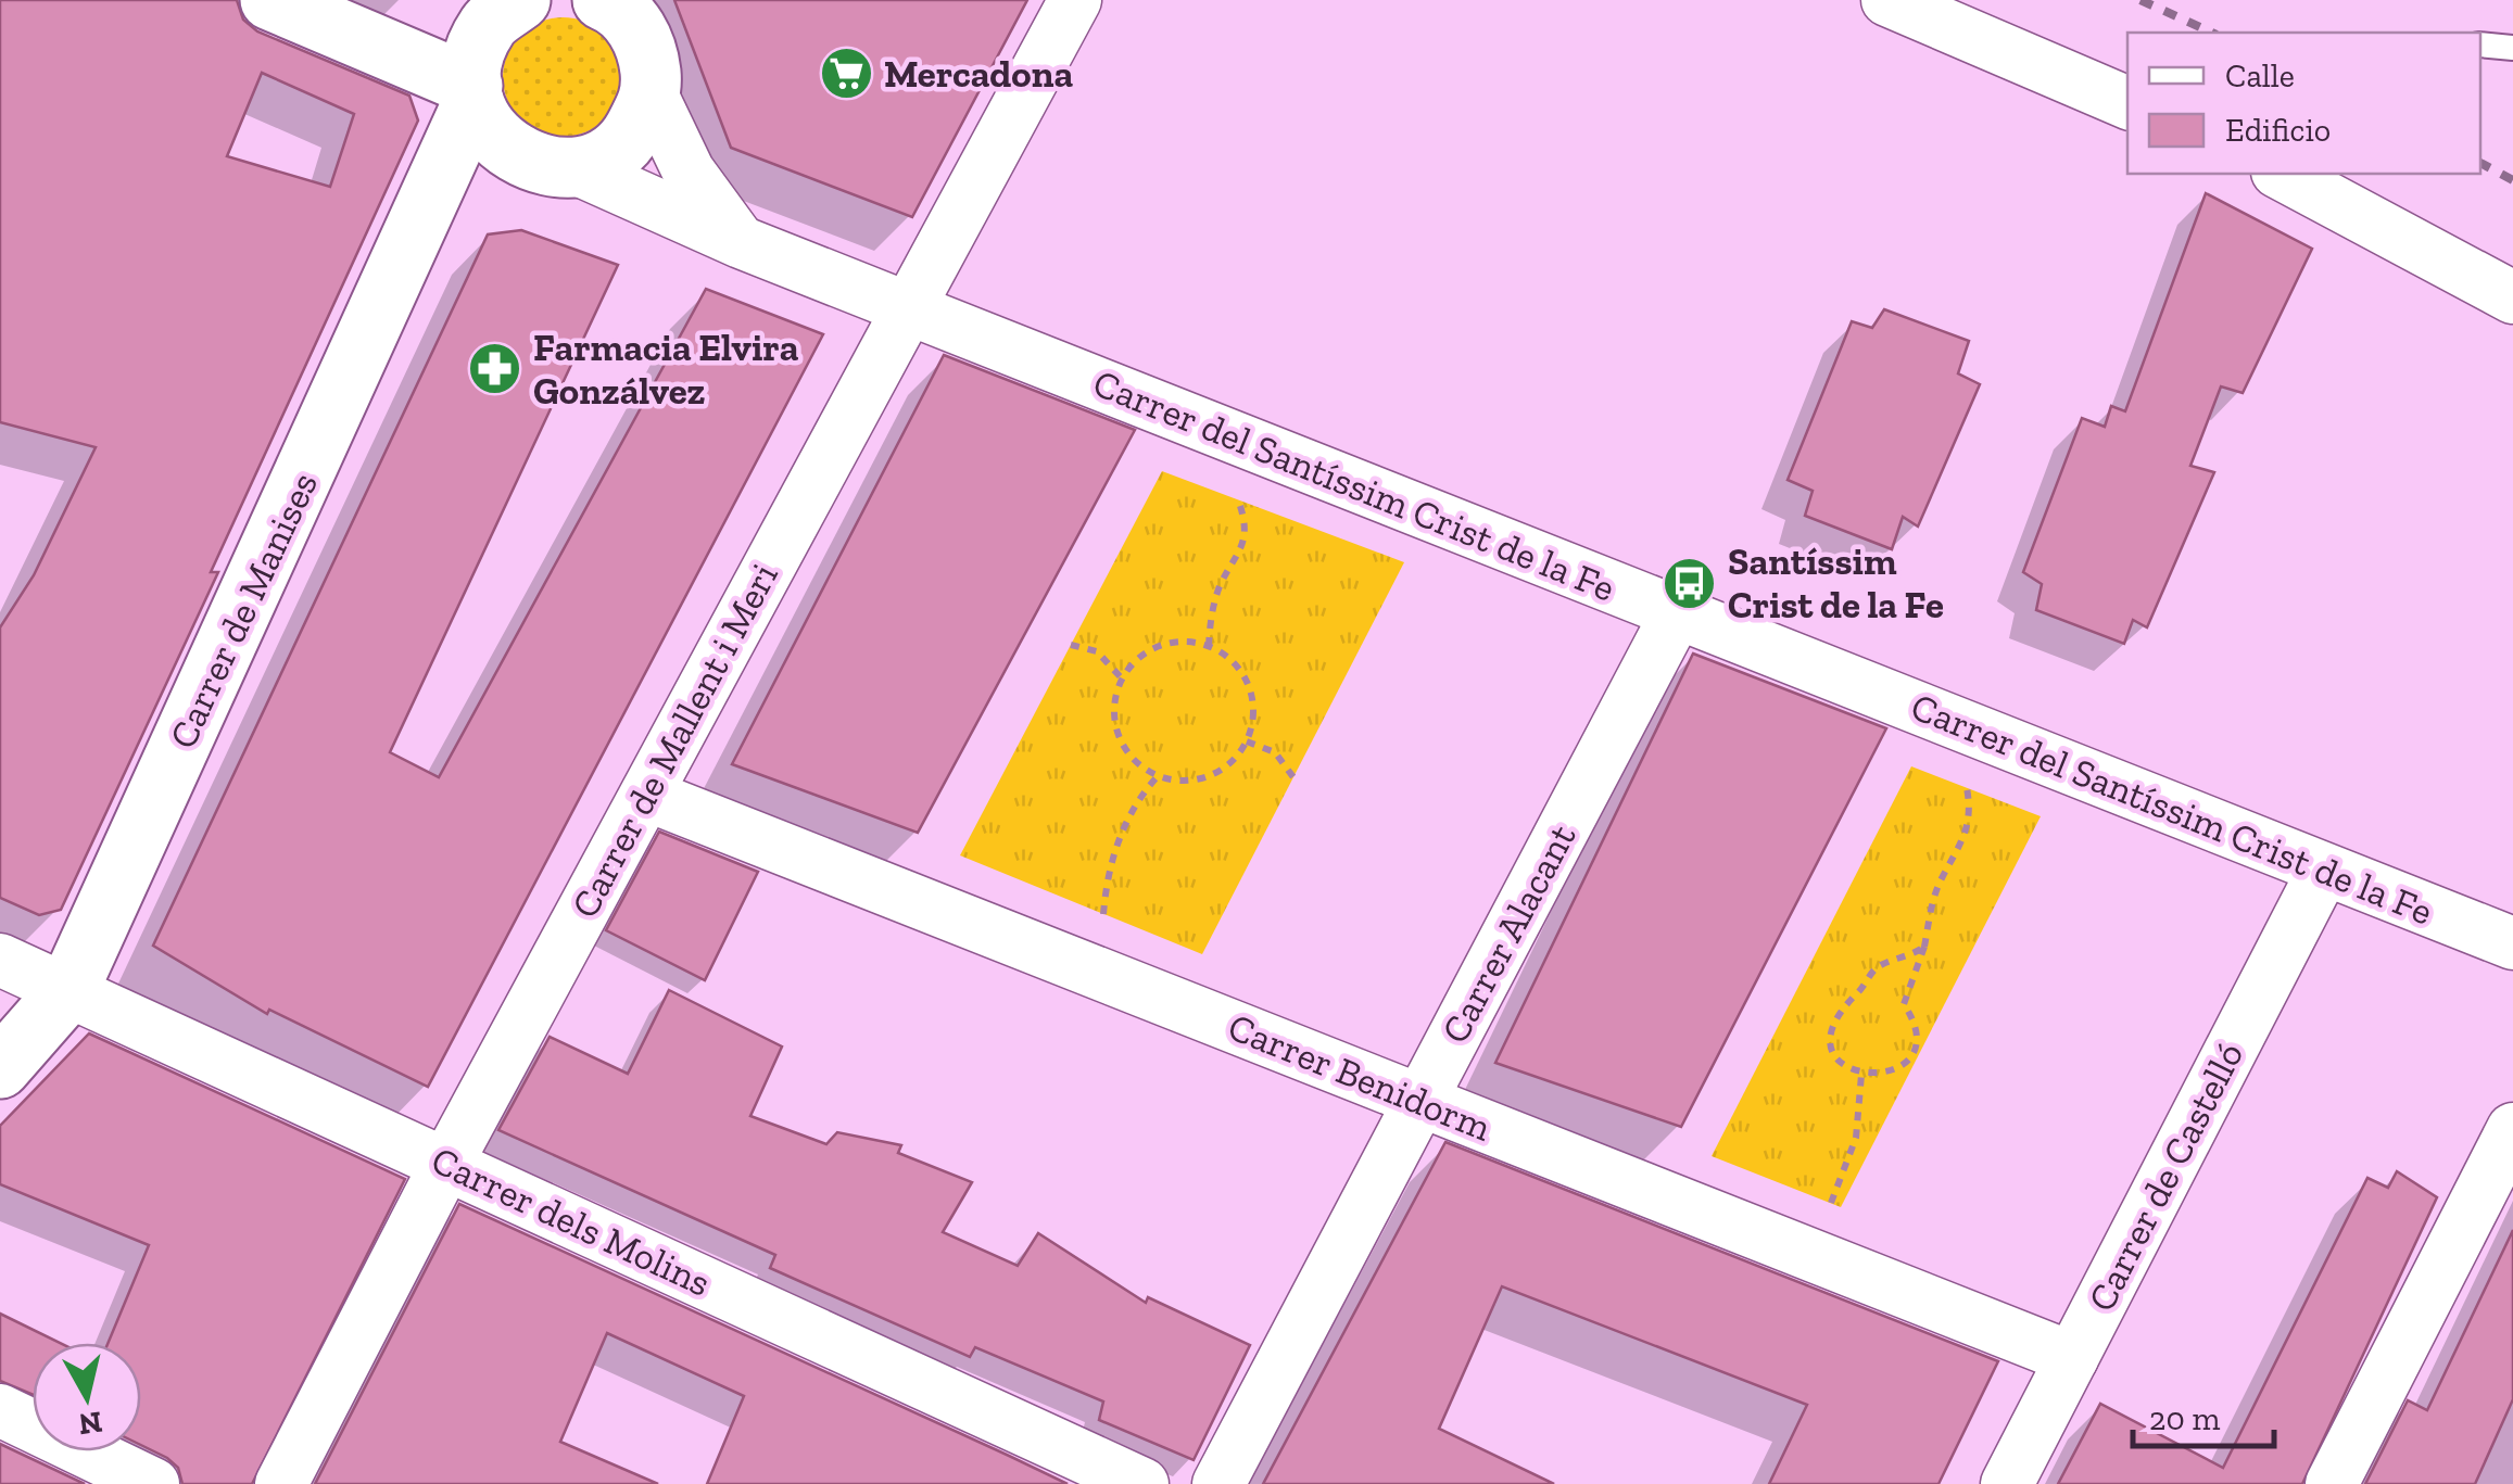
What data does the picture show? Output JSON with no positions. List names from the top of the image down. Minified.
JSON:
{"streets":{"street":["Carrer del Santíssim Crist de la Fe","Carrer de Manises","Carrer de Mallent i Meri","Carrer Alacant","Carrer Benidorm","Carrer de Castelló","Carrer dels Molins"]},"crossings":[["Carrer del Santíssim Crist de la Fe","Carrer de Manises"],["Carrer del Santíssim Crist de la Fe","Carrer de Mallent i Meri"],["Carrer del Santíssim Crist de la Fe","Carrer Alacant"],["Carrer del Santíssim Crist de la Fe","Carrer de Castelló"],["Carrer de Manises","Carrer dels Molins"],["Carrer de Mallent i Meri","Carrer Benidorm"],["Carrer de Mallent i Meri","Carrer dels Molins"],["Carrer Alacant","Carrer Benidorm"],["Carrer Benidorm","Carrer de Castelló"]],"places":{"supermarket":["Mercadona"],"pharmacy":["Farmacia Elvira Gonzálvez"],"bus stop":["Santíssim Crist de la Fe"]},"legend":["Calle","Edificio"],"scale_bar":"20 m","north":"bottom"}
